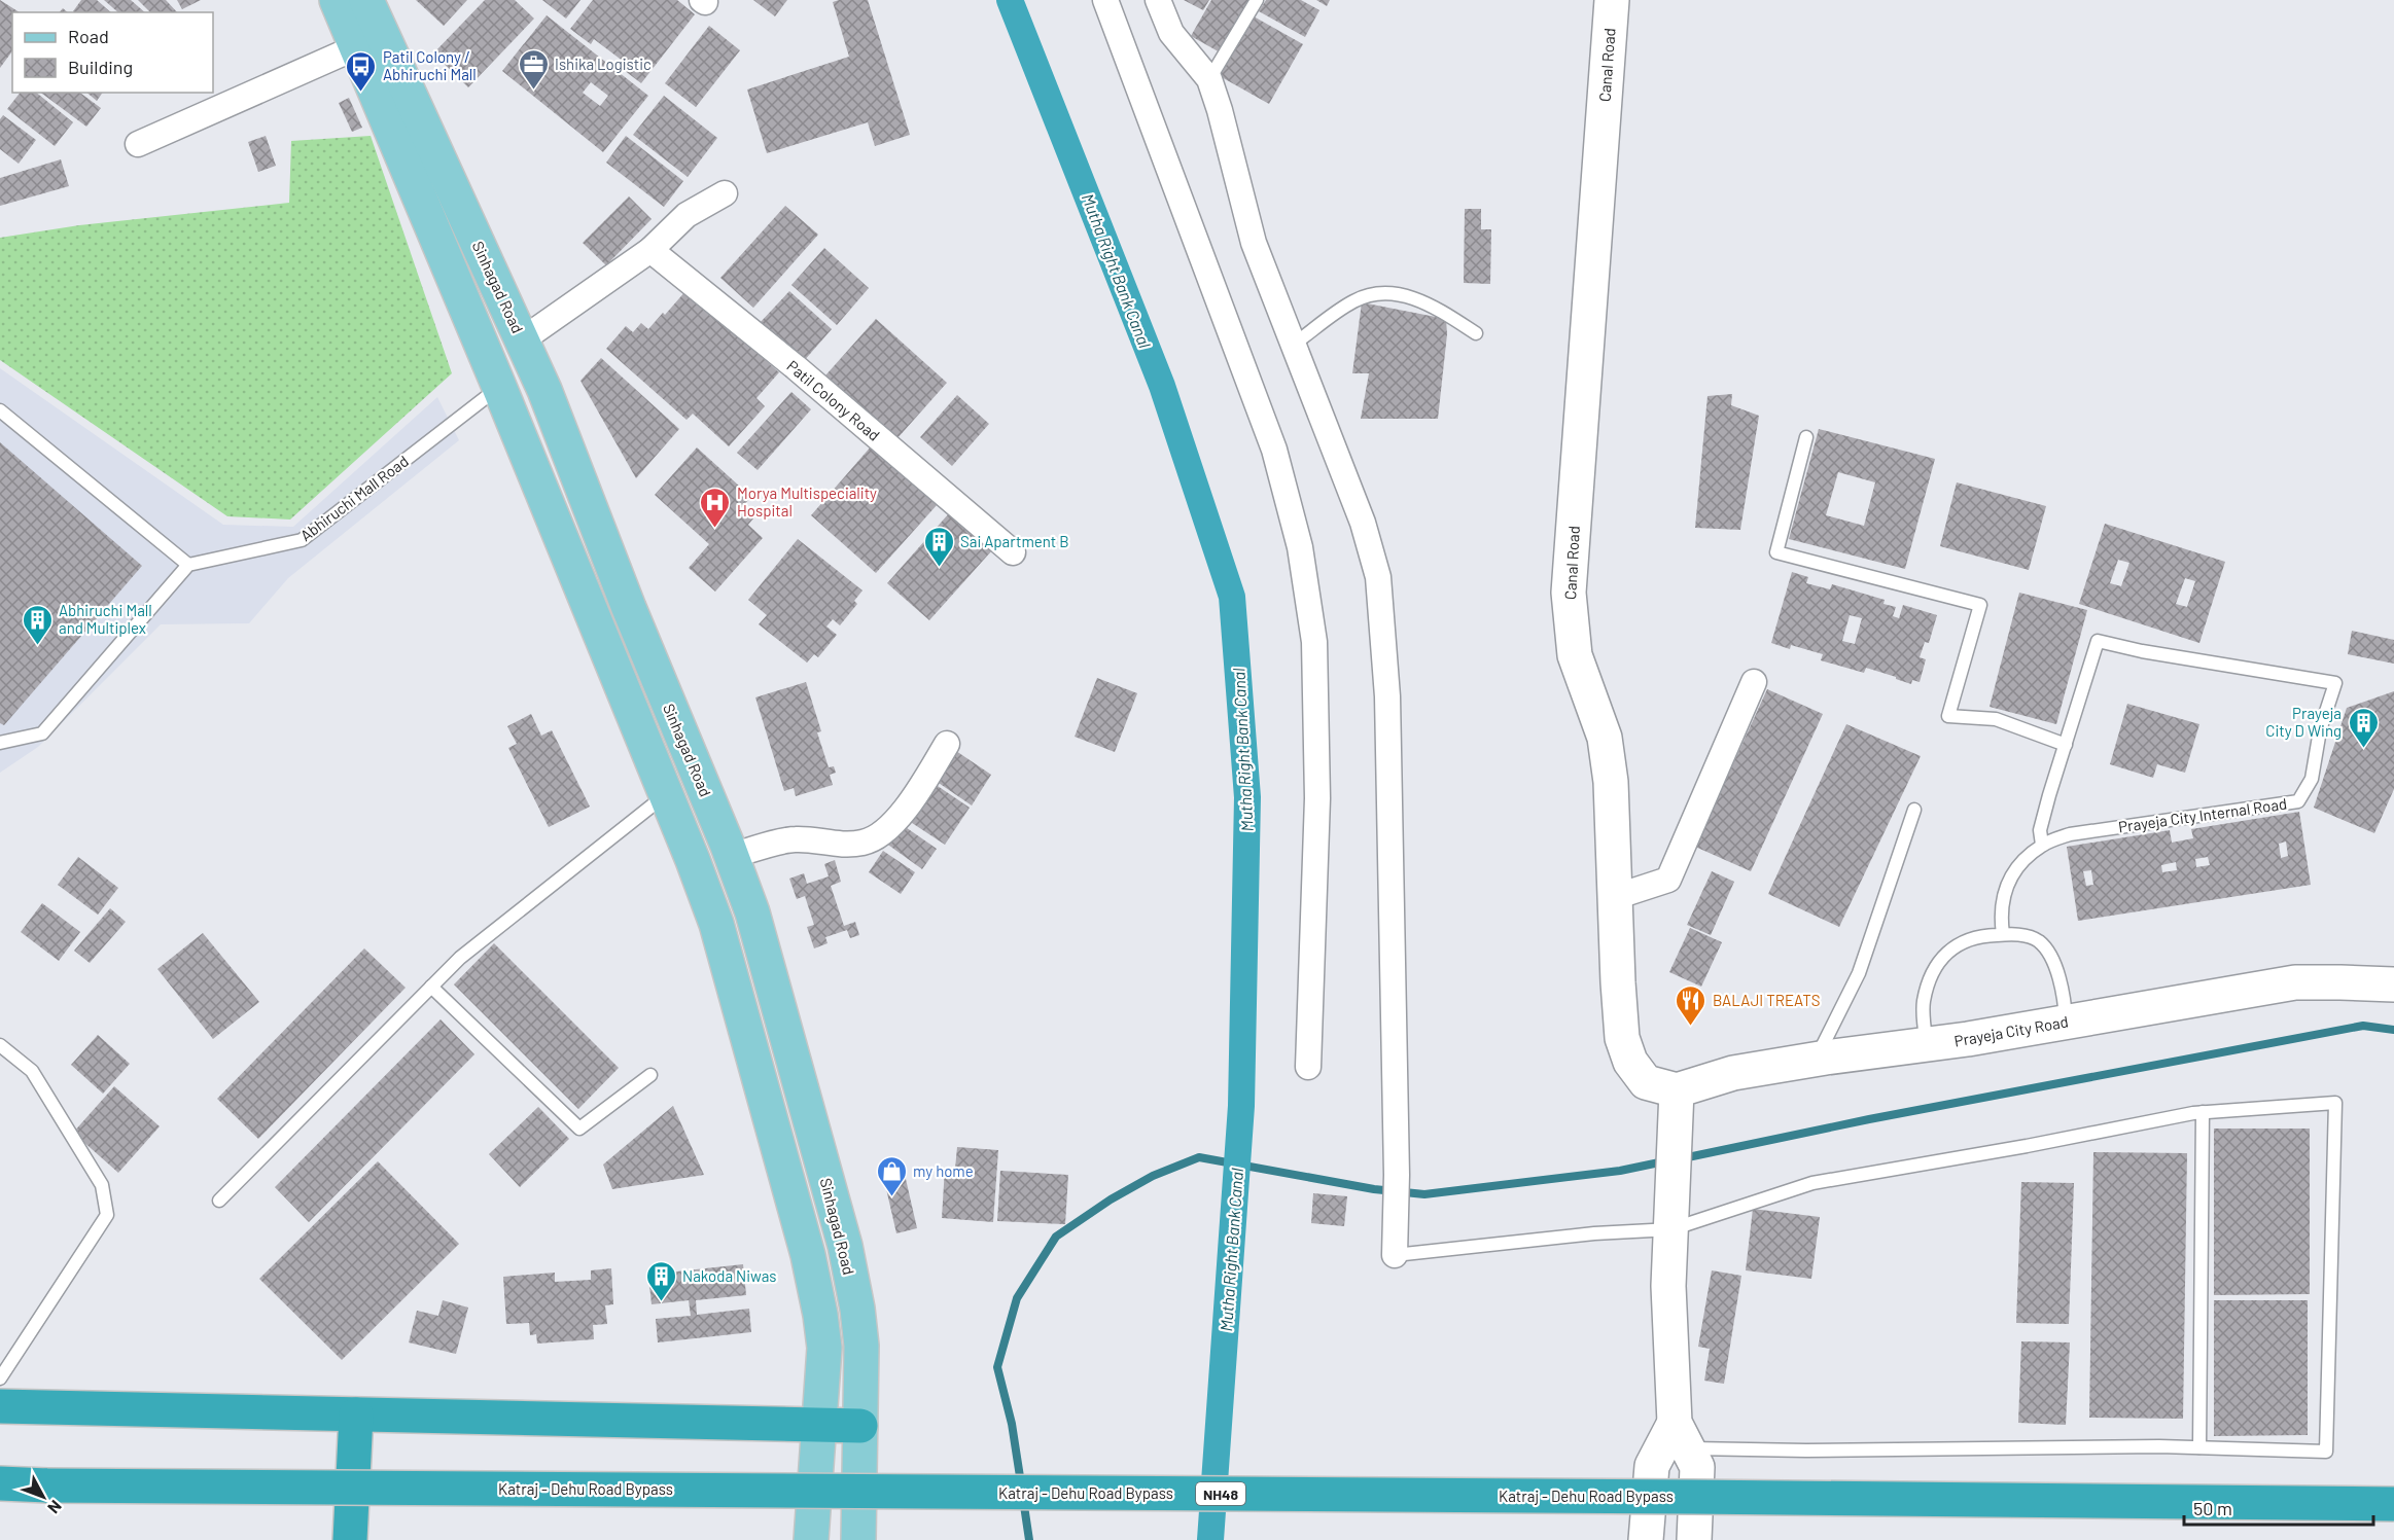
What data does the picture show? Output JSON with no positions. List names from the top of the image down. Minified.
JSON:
{"streets":{"highway":["Katraj - Dehu Road Bypass","NH48"],"main road":["Sinhagad Road"],"street":["Canal Road","Patil Colony Road","Prayeja City Road"],"lane":["Abhiruchi Mall Road","Prayeja City Internal Road"]},"crossings":[["Canal Road","Prayeja City Road"]],"water":["Mutha Right Bank Canal"],"places":{"office":["Ishika Logistic"],"bus stop":["Patil Colony / Abhiruchi Mall"],"hospital":["Morya Multispeciality Hospital"],"building":["Sai Apartment B","Abhiruchi Mall and Multiplex","Prayeja City D Wing","Nakoda Niwas"],"restaurant":["BALAJI TREATS"],"shop":["my home"]},"legend":["Road","Building"],"scale_bar":"50 m","north":"bottom right"}
